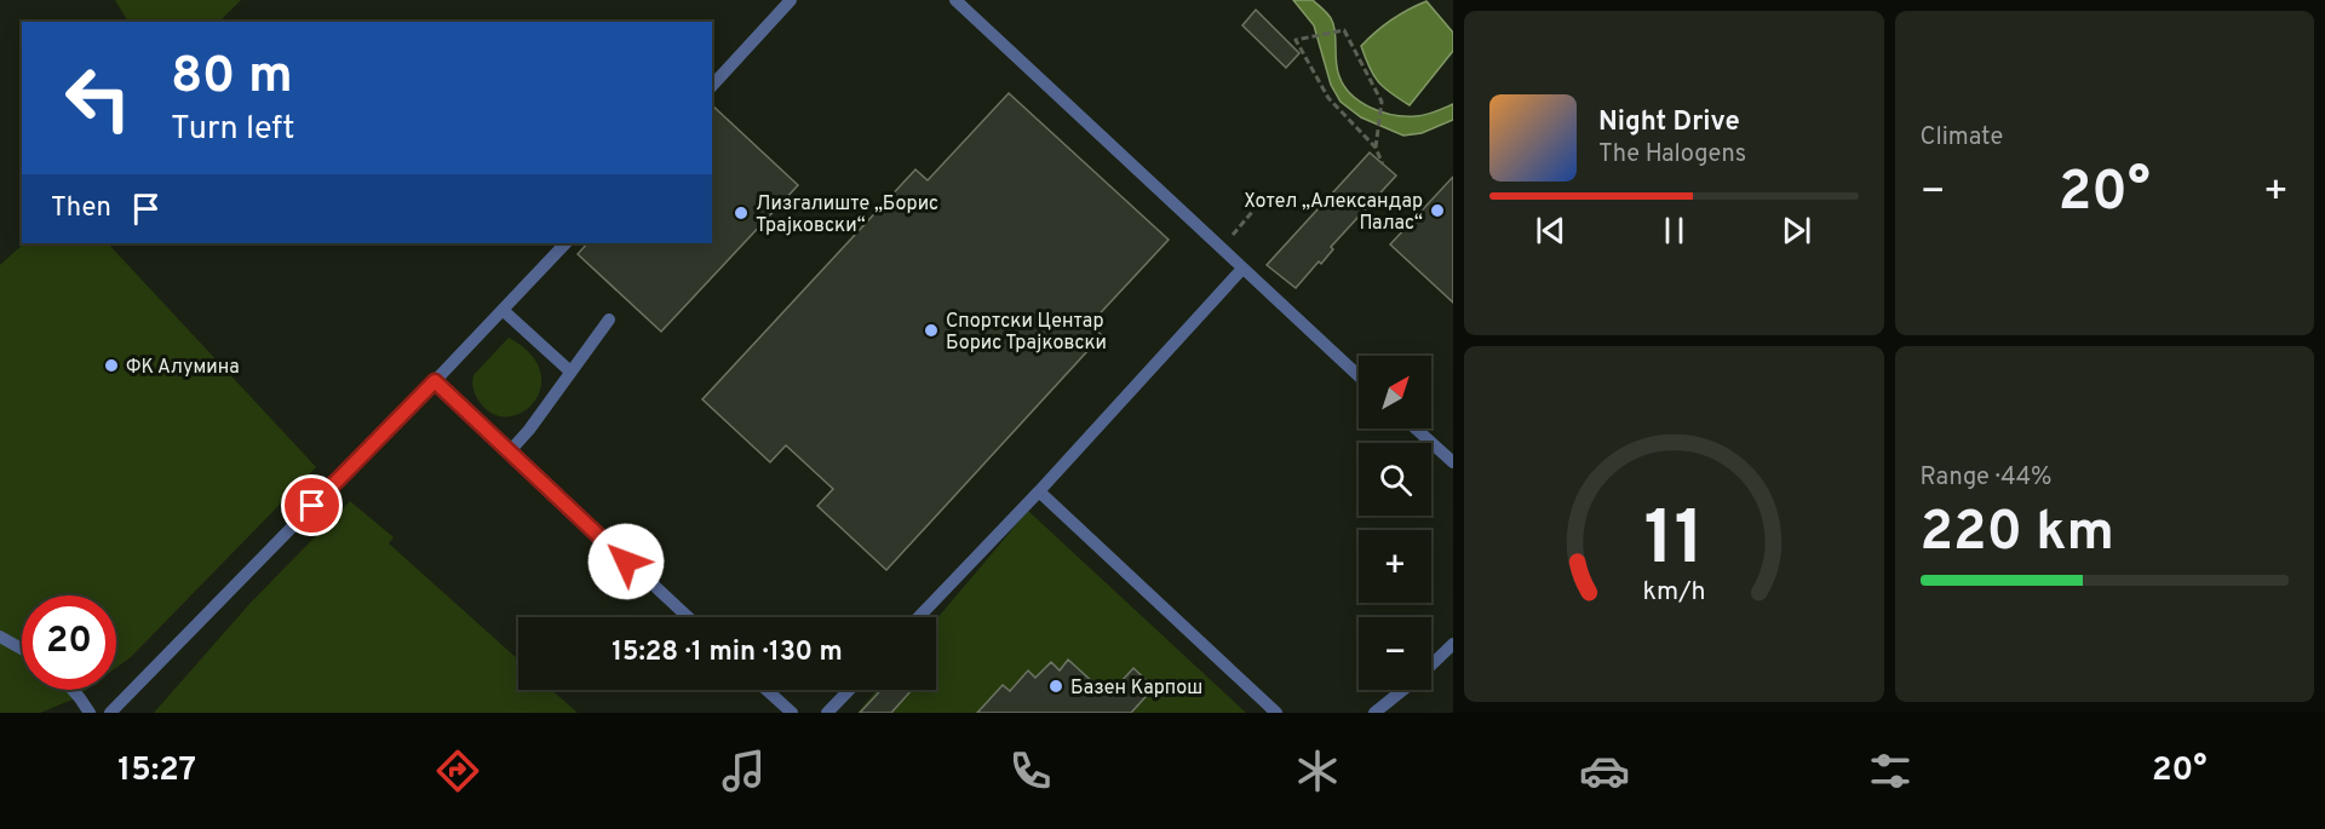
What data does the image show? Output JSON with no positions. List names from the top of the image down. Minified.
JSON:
{"places":["Хотел „Александар Палас“","Лизгалиште „Борис Трајковски“","Спортски Центар Борис Трајковски","ФК Алумина","Базен Карпош"],"north":"top right","page":{"tile":["Climate",["Range · 44%","220 km"]],"turn":["80 m","Turn left"],"song":["Night Drive","The Halogens"],"heat":["−","20°","+"],"then":"Then","map_buttons":["+","−"],"limit":"20","trip":"15:28 · 1 min · 130 m","tabs":["15:27","20°"],"gauge":["11","km/h"]}}
